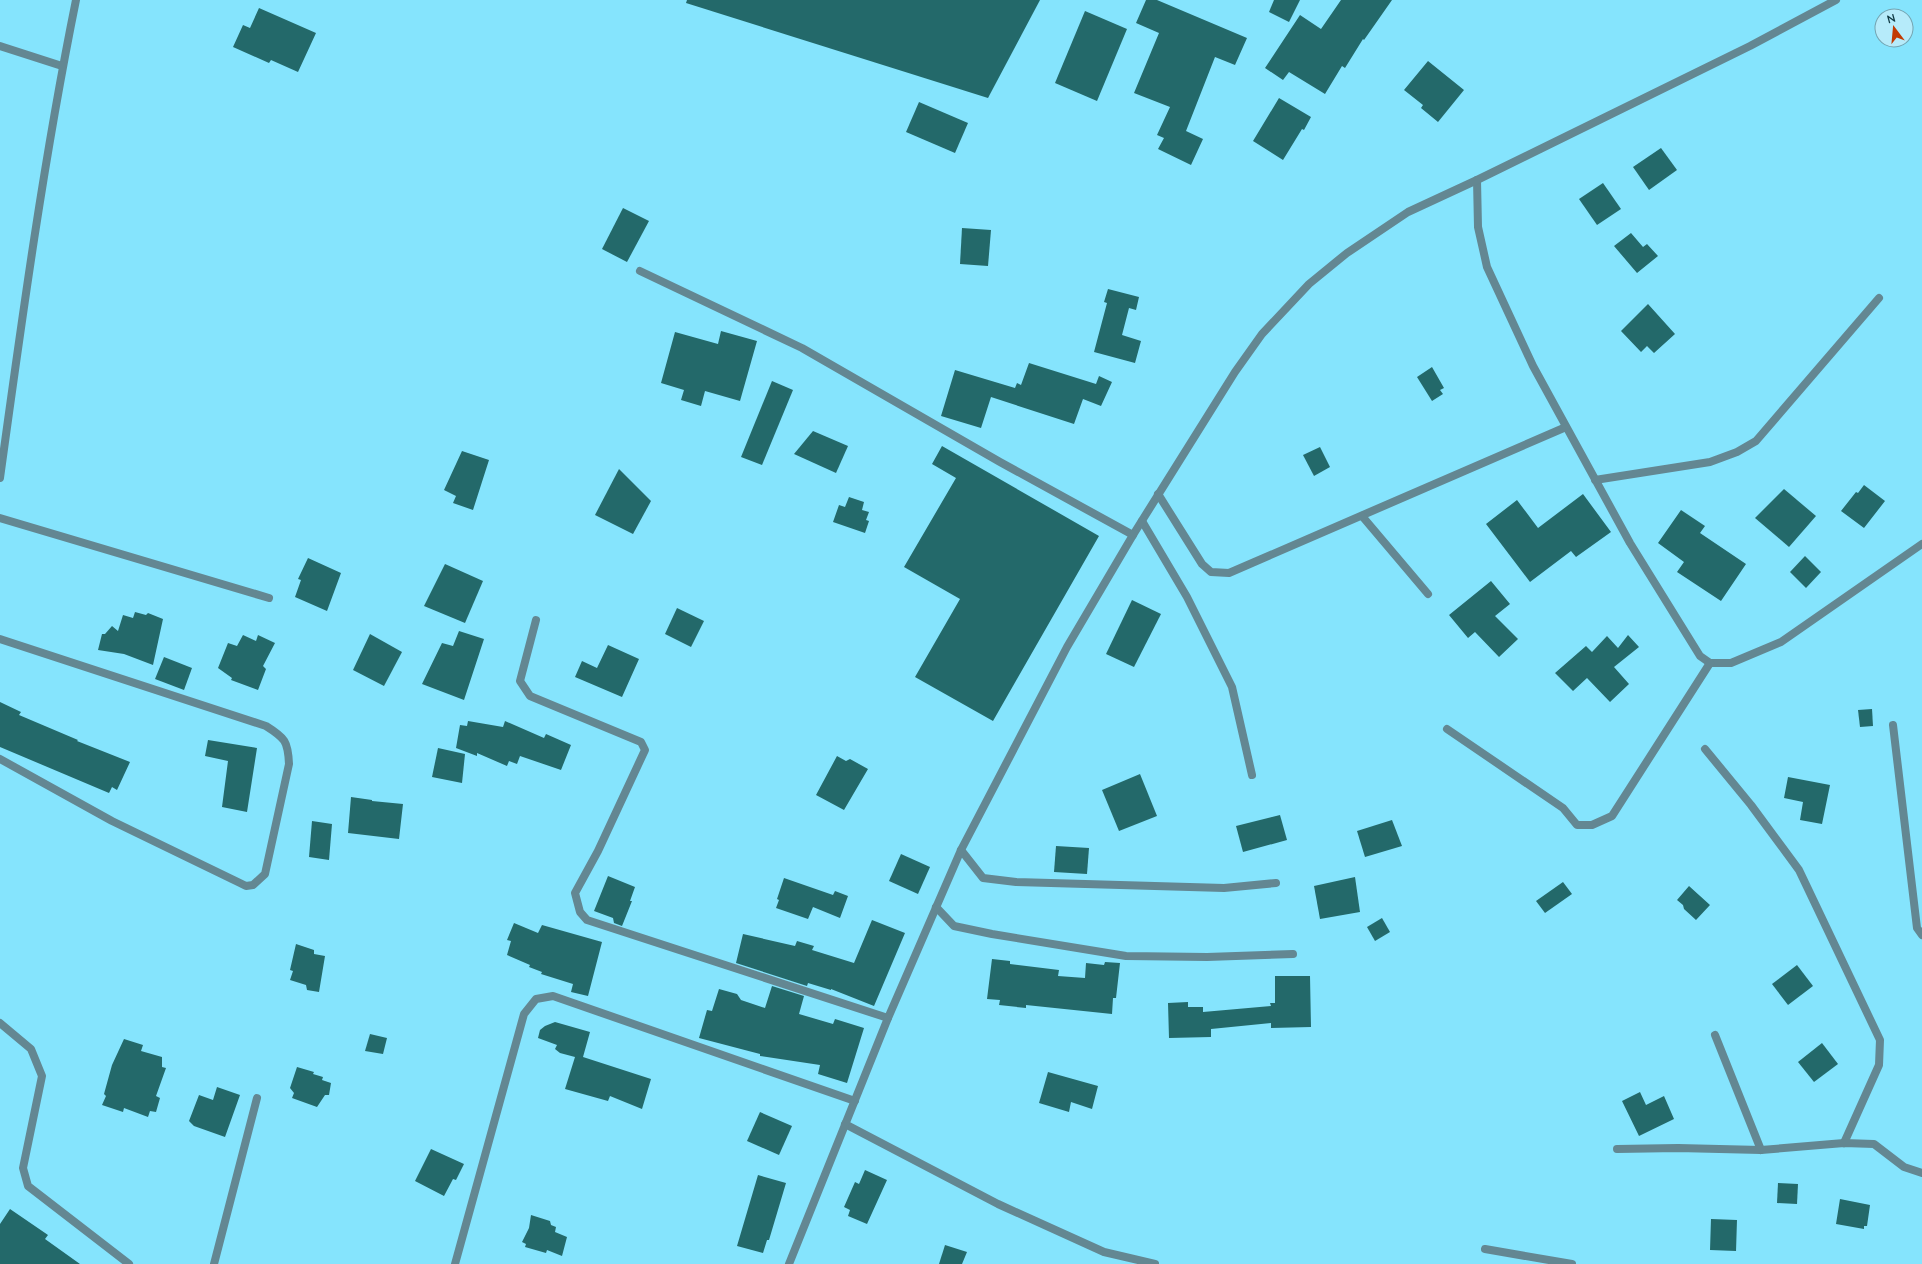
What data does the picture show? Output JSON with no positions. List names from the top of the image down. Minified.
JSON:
{"north":"top"}
